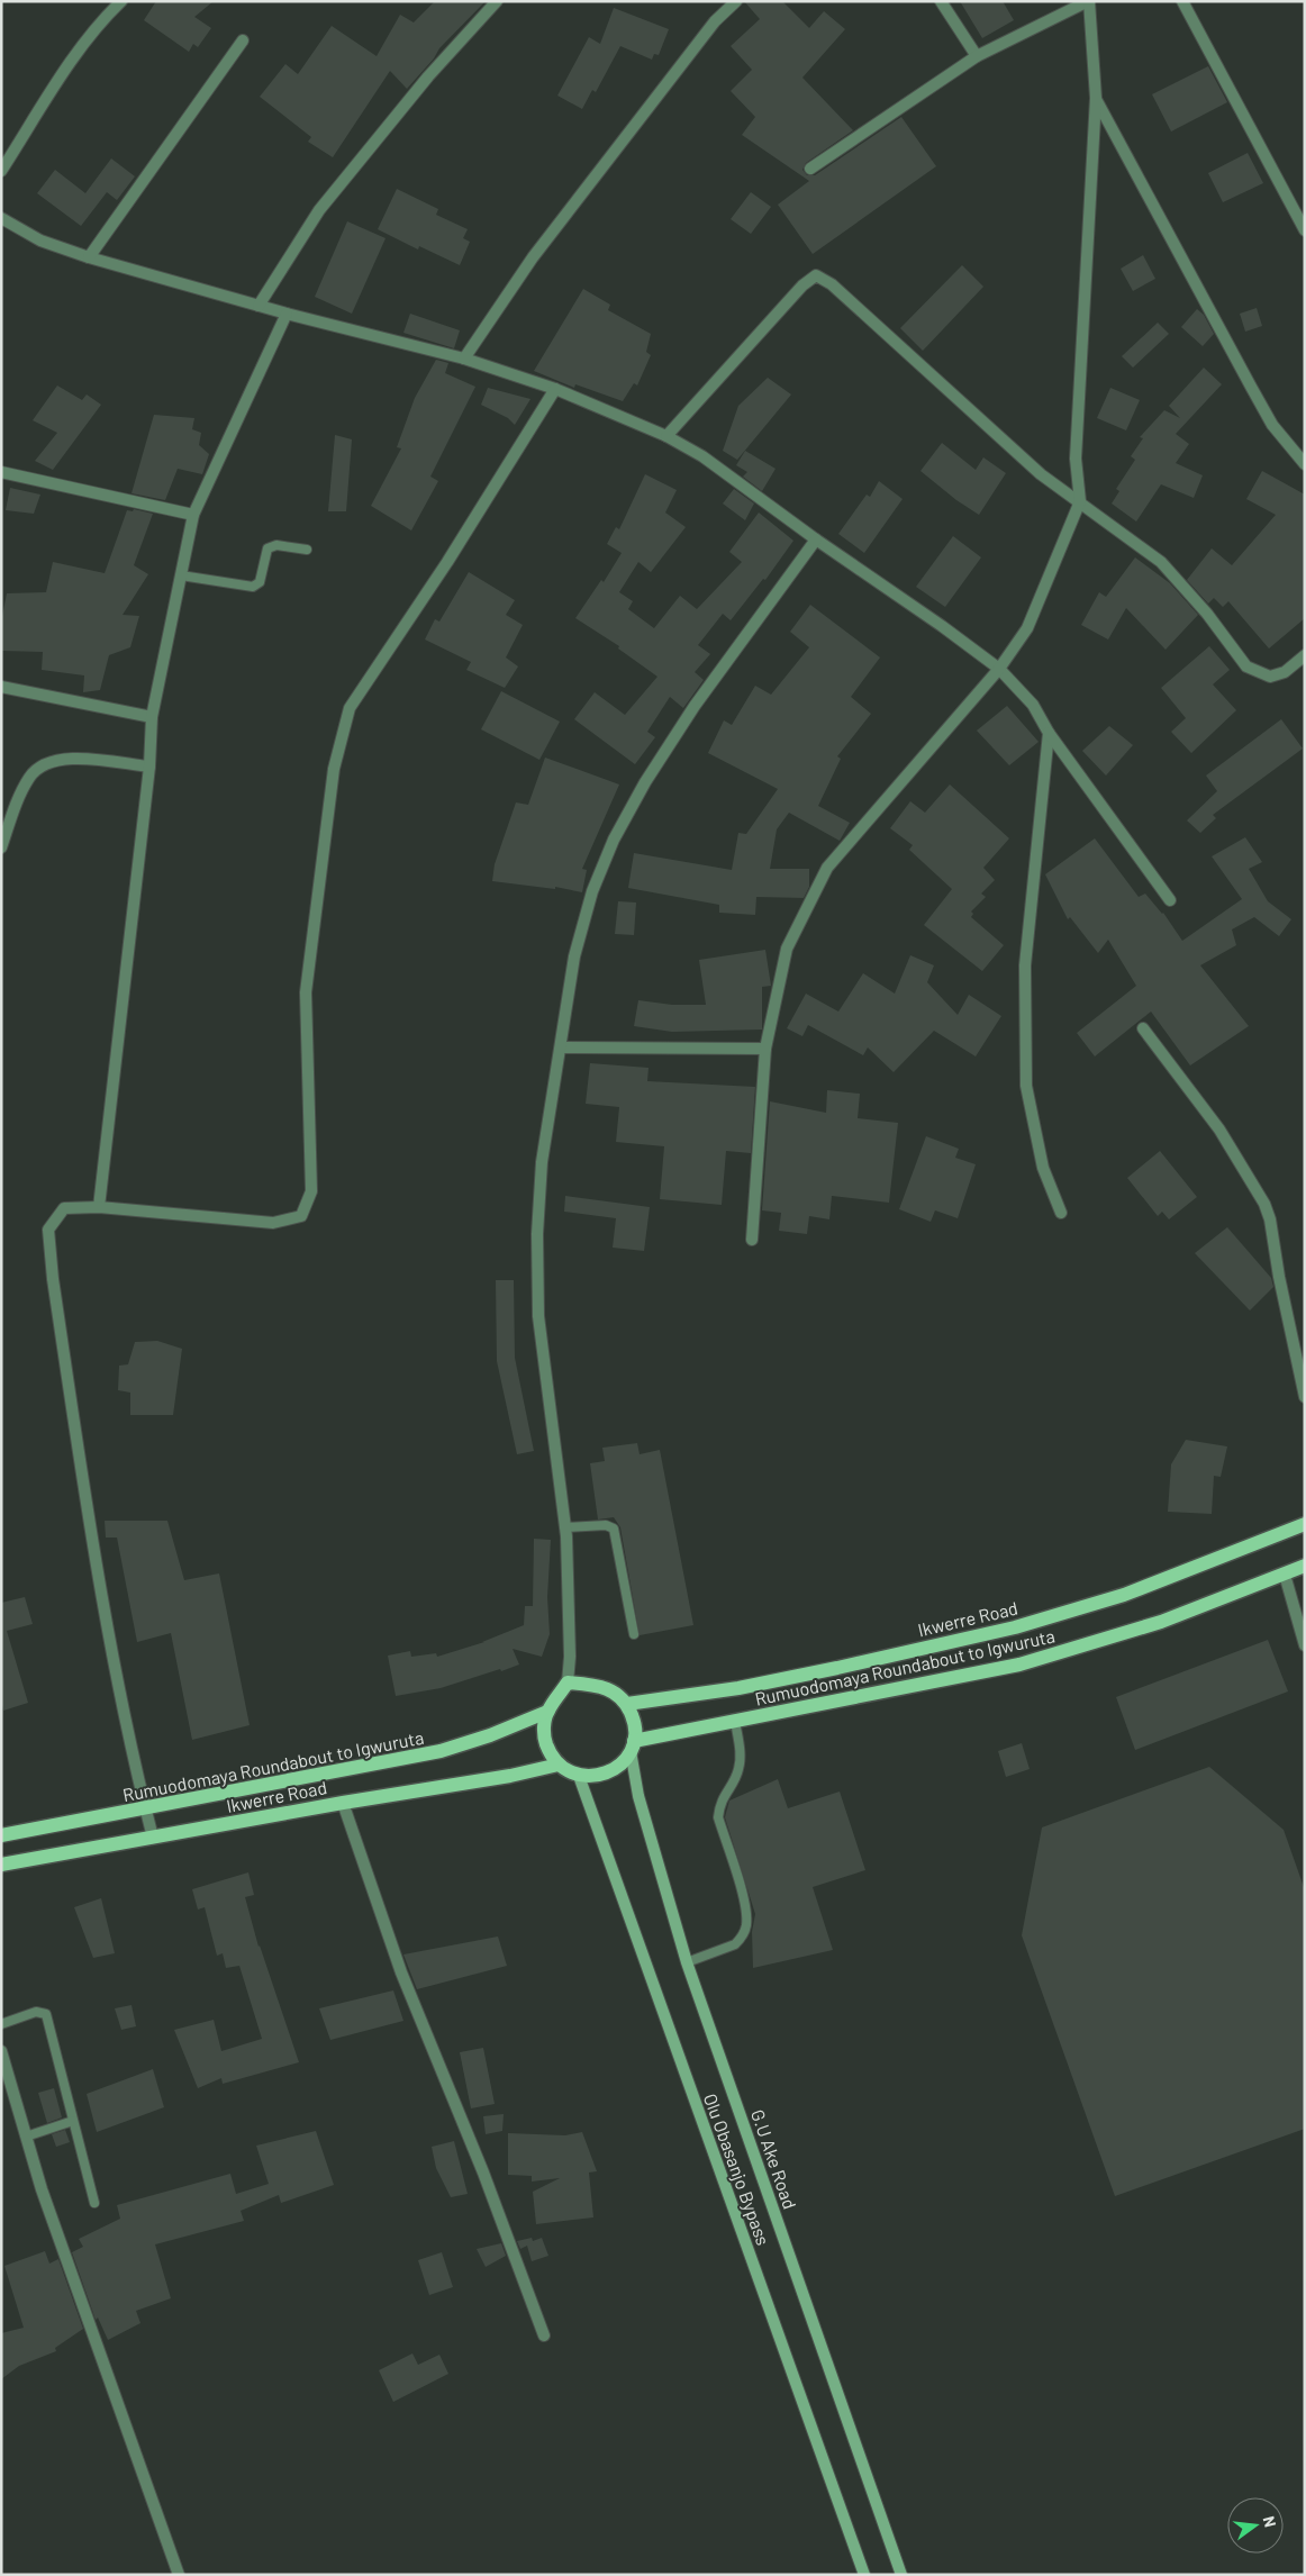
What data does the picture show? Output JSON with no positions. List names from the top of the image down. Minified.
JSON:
{"streets":{"main road":["Ikwerre Road","Rumuodomaya Roundabout to Igwuruta","G.U Ake Road","Olu Obasanjo Bypass"]},"crossings":[["Ikwerre Road","Rumuodomaya Roundabout to Igwuruta"],["Ikwerre Road","G.U Ake Road"],["Ikwerre Road","Olu Obasanjo Bypass"],["Rumuodomaya Roundabout to Igwuruta","G.U Ake Road"],["Rumuodomaya Roundabout to Igwuruta","Olu Obasanjo Bypass"],["G.U Ake Road","Olu Obasanjo Bypass"]],"north":"right"}
